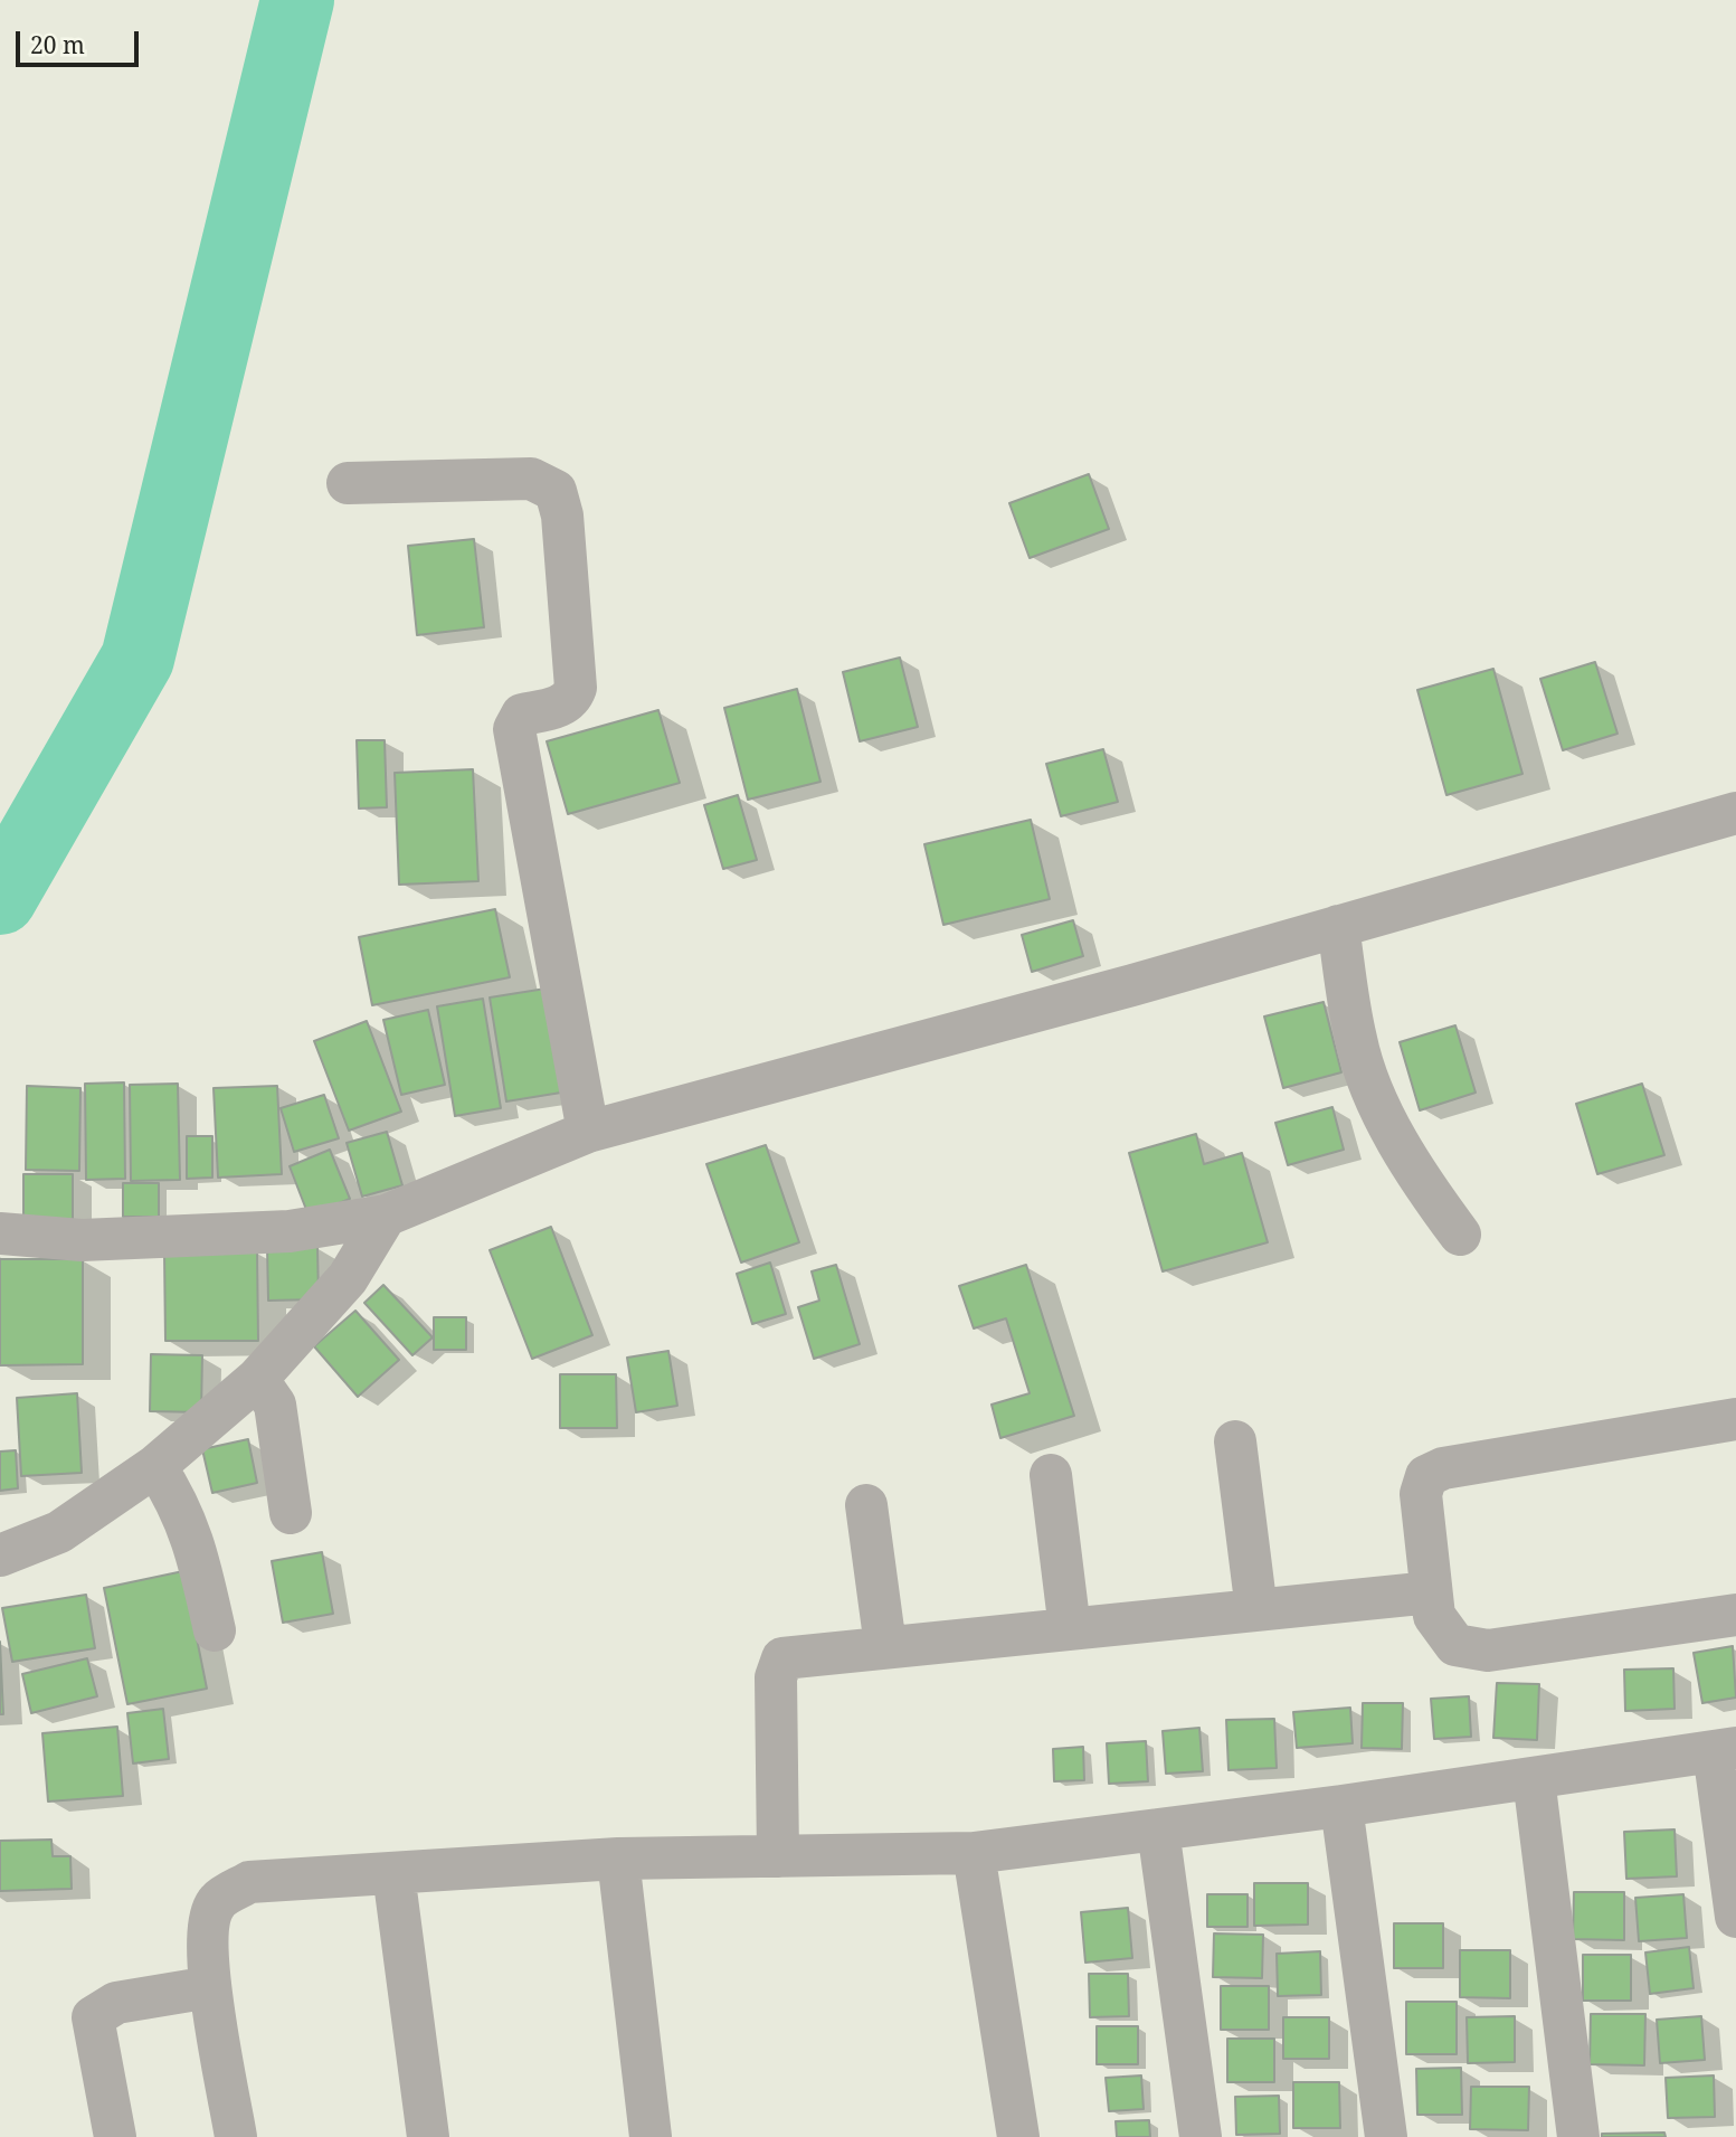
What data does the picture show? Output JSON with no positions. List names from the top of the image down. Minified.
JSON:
{"scale_bar":"20 m"}
